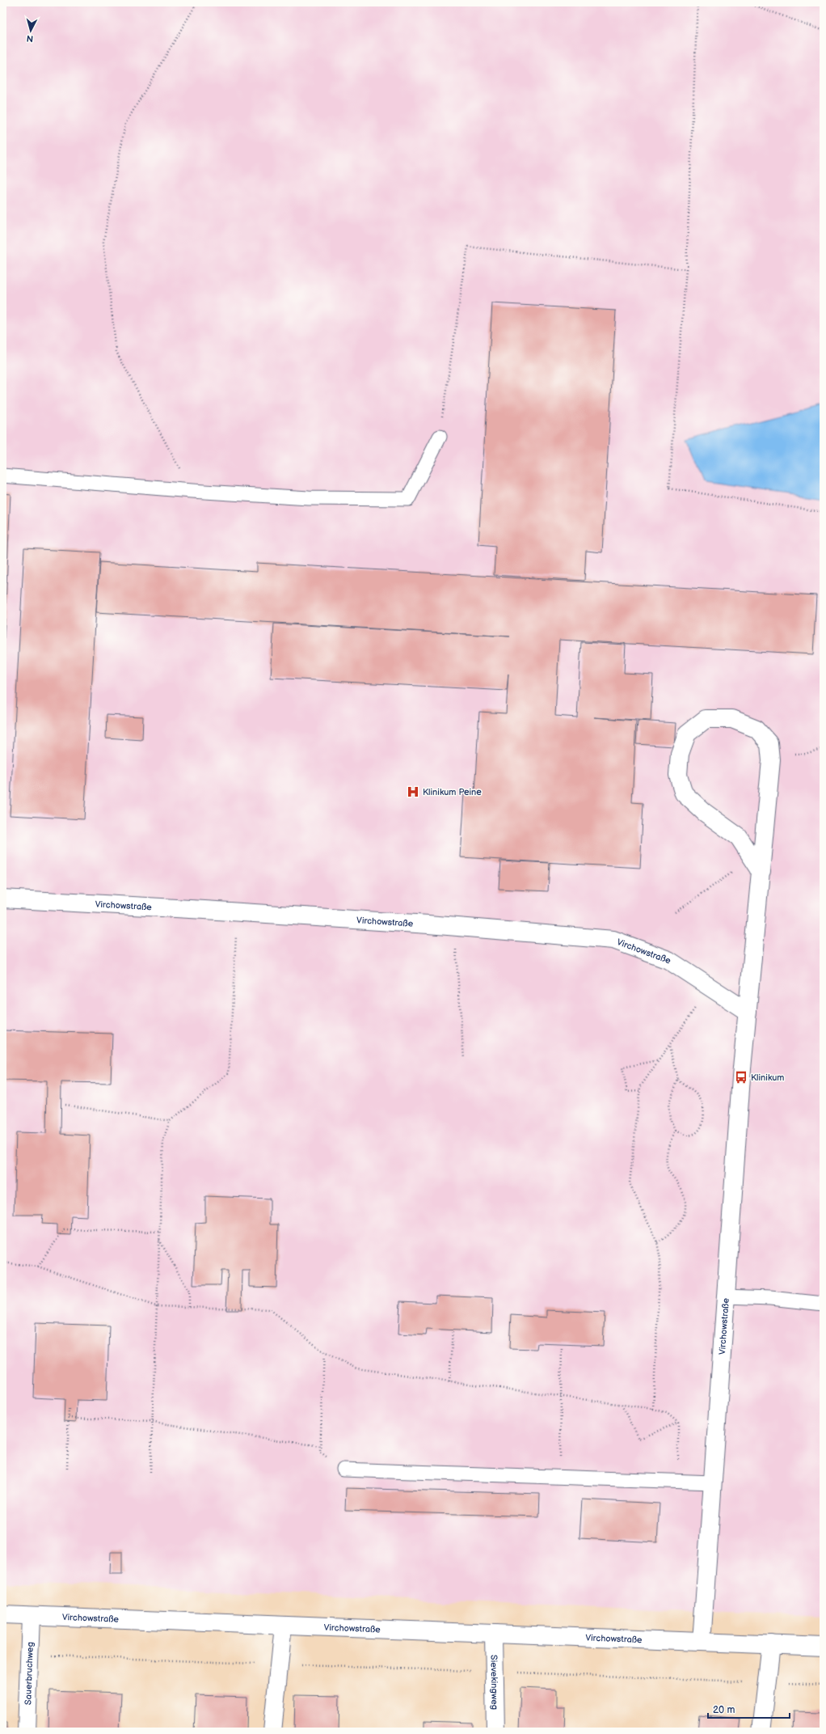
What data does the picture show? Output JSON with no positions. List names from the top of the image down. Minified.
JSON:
{"streets":{"street":["Virchowstraße","Sauerbruchweg","Sievekingweg"]},"crossings":[["Virchowstraße","Sauerbruchweg"],["Virchowstraße","Sievekingweg"]],"places":{"hospital":["Klinikum Peine"],"bus stop":["Klinikum"]},"scale_bar":"20 m","north":"bottom"}
